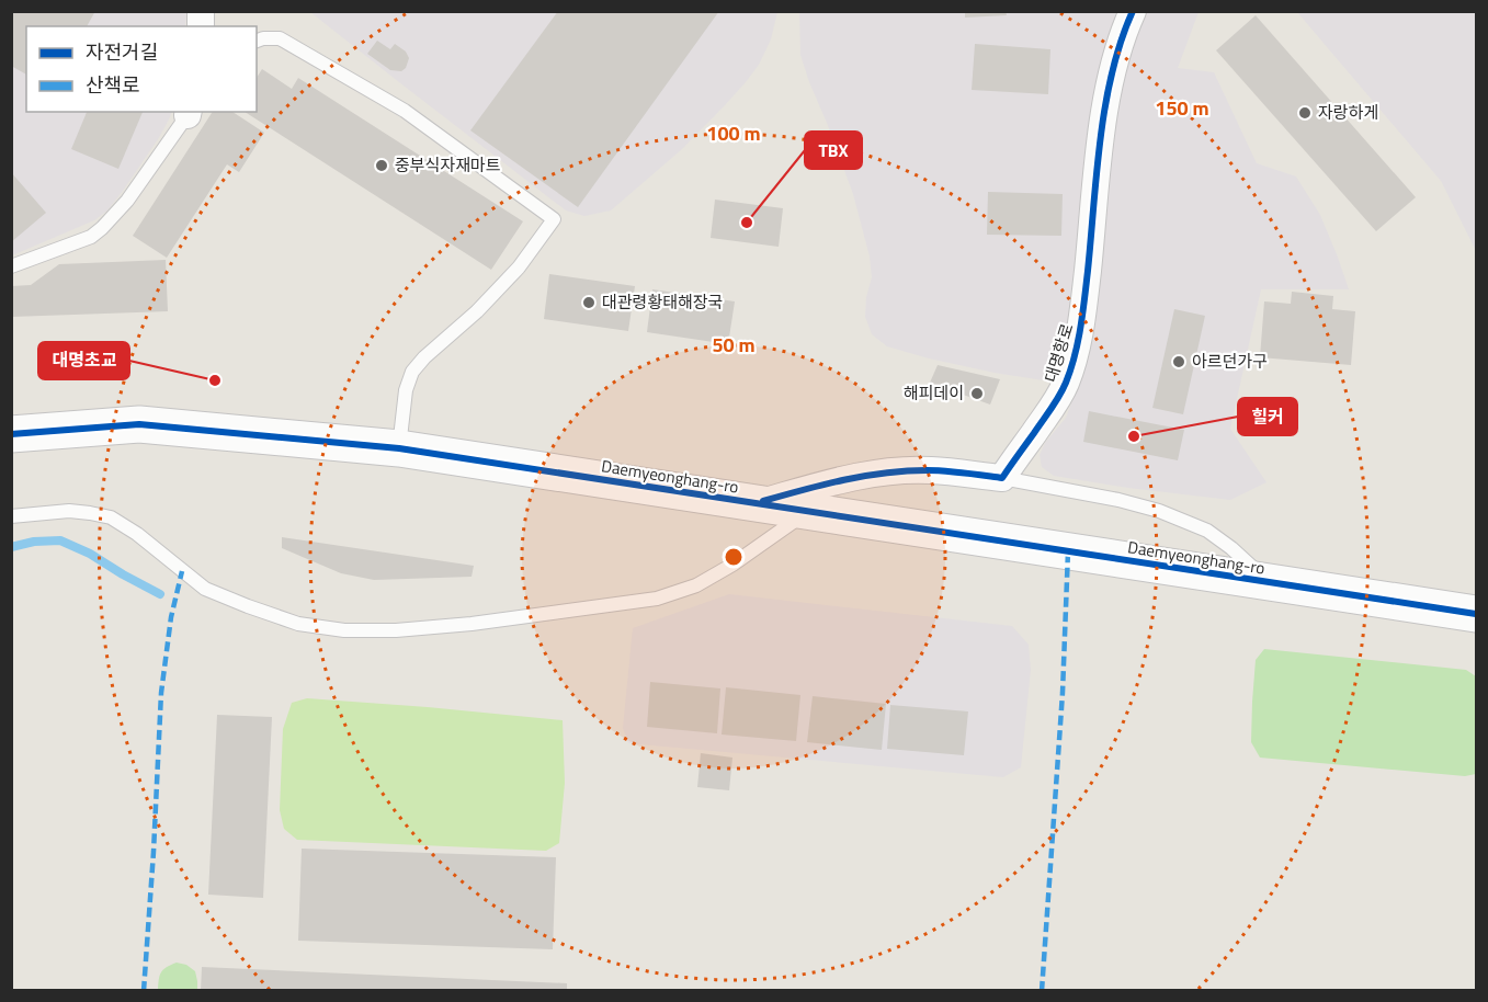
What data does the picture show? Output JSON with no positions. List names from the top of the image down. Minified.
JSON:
{"streets":{"main road":["Daemyeonghang-ro"],"street":["대명항로"]},"places":["자랑하게","중부식자재마트","TBX","대관령황태해장국","아르던가구","대명초교","해피데이","힐커"],"legend":["자전거길","산책로"],"rings":["150 m","100 m","50 m"]}
